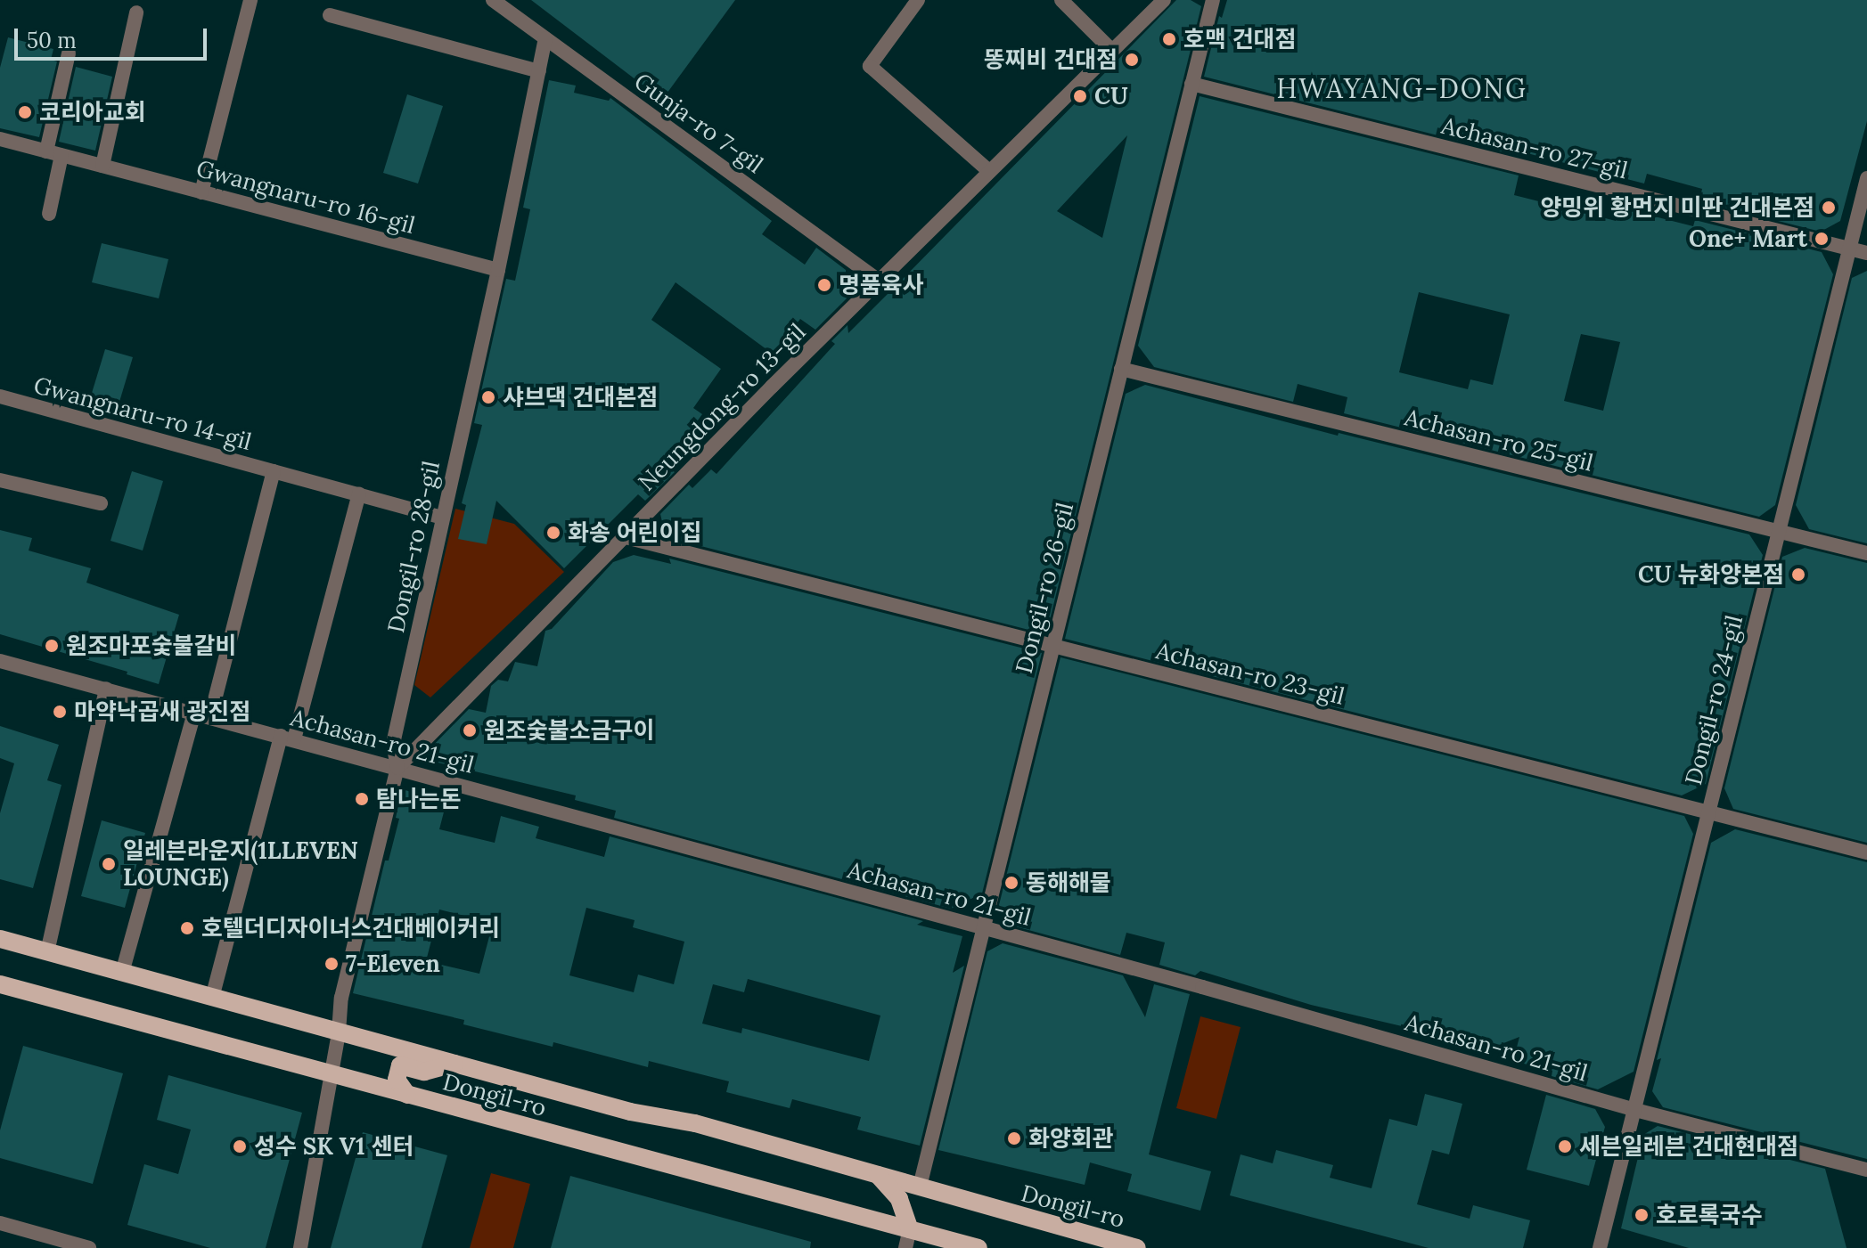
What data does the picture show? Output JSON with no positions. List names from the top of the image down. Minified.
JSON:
{"streets":{"main road":["Dongil-ro"],"street":["Gunja-ro 7-gil","Achasan-ro 27-gil","Gwangnaru-ro 16-gil","Neungdong-ro 13-gil","Gwangnaru-ro 14-gil","Achasan-ro 25-gil","Dongil-ro 28-gil","Dongil-ro 26-gil","Achasan-ro 23-gil","Dongil-ro 24-gil","Achasan-ro 21-gil"]},"crossings":[["Gunja-ro 7-gil","Neungdong-ro 13-gil"],["Gunja-ro 7-gil","Dongil-ro 28-gil"],["Achasan-ro 27-gil","Dongil-ro 26-gil"],["Achasan-ro 27-gil","Dongil-ro 24-gil"],["Gwangnaru-ro 16-gil","Dongil-ro 28-gil"],["Neungdong-ro 13-gil","Dongil-ro 28-gil"],["Neungdong-ro 13-gil","Achasan-ro 23-gil"],["Neungdong-ro 13-gil","Achasan-ro 21-gil"],["Gwangnaru-ro 14-gil","Dongil-ro 28-gil"],["Gwangnaru-ro 14-gil","Achasan-ro 21-gil"],["Achasan-ro 25-gil","Dongil-ro 26-gil"],["Achasan-ro 25-gil","Dongil-ro 24-gil"],["Dongil-ro 28-gil","Achasan-ro 21-gil"],["Dongil-ro 28-gil","Dongil-ro"],["Dongil-ro 26-gil","Achasan-ro 23-gil"],["Dongil-ro 26-gil","Achasan-ro 21-gil"],["Dongil-ro 26-gil","Dongil-ro"],["Achasan-ro 23-gil","Dongil-ro 24-gil"],["Dongil-ro 24-gil","Achasan-ro 21-gil"]],"districts":["HWAYANG-DONG"],"places":["호맥 건대점","똥찌비 건대점","CU","코리아교회","양밍위 황먼지 미판 건대본점","One+ Mart","명품육사","샤브댁 건대본점","화송 어린이집","CU 뉴화양본점","원조마포숯불갈비","마약낙곱새 광진점","원조숯불소금구이","탐나는돈","일레븐라운지(1LLEVEN LOUNGE)","동해해물","호텔더디자이너스건대베이커리","7-Eleven","화양회관","성수 SK V1 센터","세븐일레븐 건대현대점","호로록국수"],"scale_bar":"50 m"}
